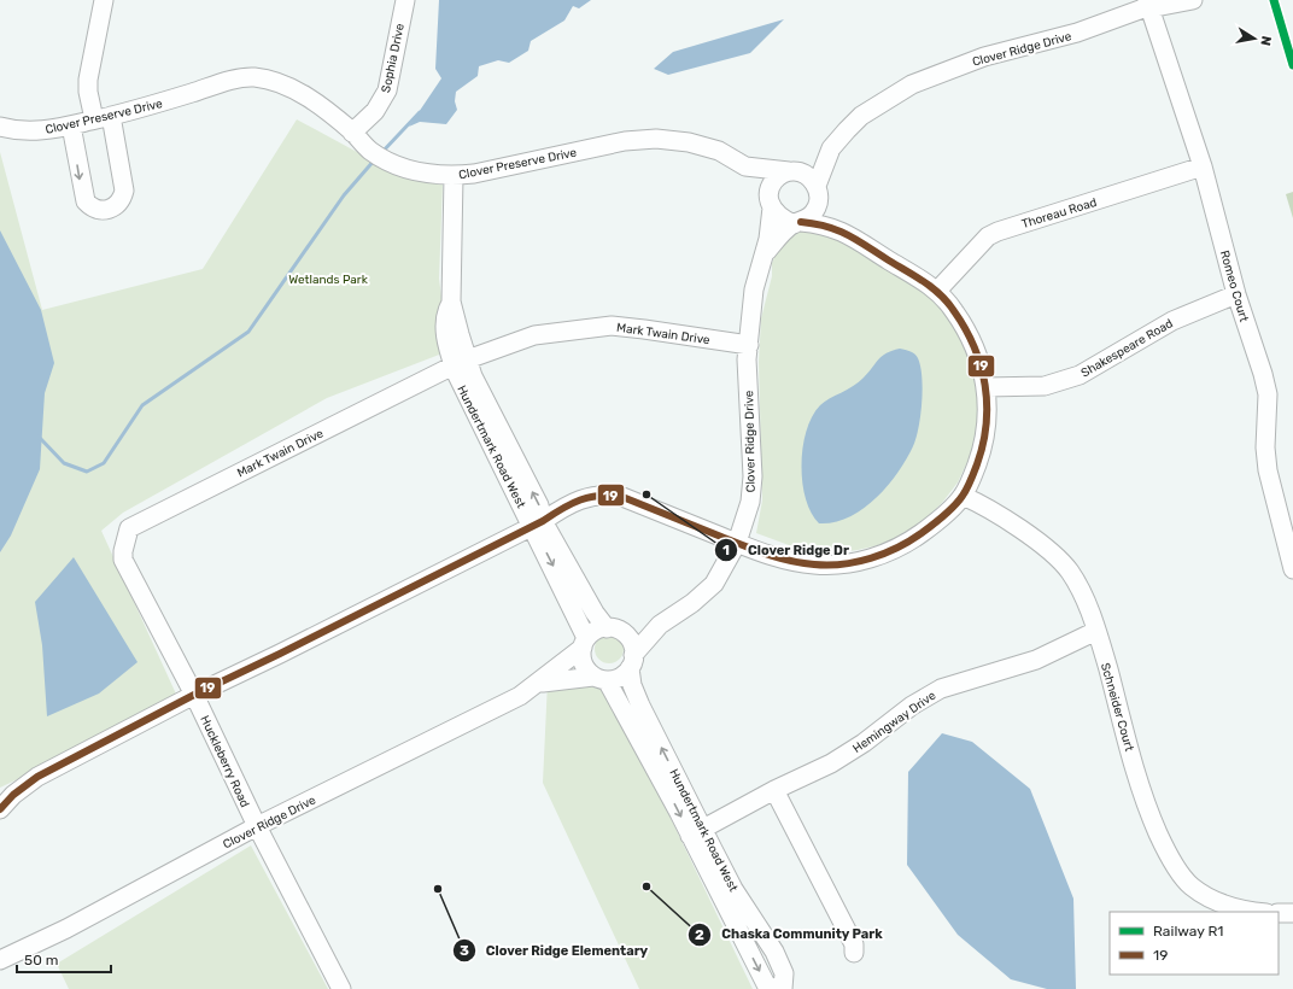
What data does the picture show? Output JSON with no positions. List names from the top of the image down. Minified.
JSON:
{"streets":{"street":["Clover Ridge Drive","Sophia Drive","Clover Preserve Drive","Thoreau Road","Romeo Court","Mark Twain Drive","Shakespeare Road","Hundertmark Road West","Schneider Court","Hemingway Drive","Huckleberry Road"]},"crossings":[["Clover Ridge Drive","Clover Preserve Drive"],["Clover Ridge Drive","Romeo Court"],["Clover Ridge Drive","Mark Twain Drive"],["Clover Ridge Drive","Hundertmark Road West"],["Clover Ridge Drive","Huckleberry Road"],["Sophia Drive","Clover Preserve Drive"],["Clover Preserve Drive","Hundertmark Road West"],["Thoreau Road","Romeo Court"],["Romeo Court","Shakespeare Road"],["Mark Twain Drive","Hundertmark Road West"],["Mark Twain Drive","Huckleberry Road"],["Hundertmark Road West","Hemingway Drive"],["Schneider Court","Hemingway Drive"]],"parks":["Wetlands Park"],"places":["Clover Ridge Dr","Chaska Community Park","Clover Ridge Elementary"],"lines":["rail line R1","transit line 19"],"legend":["Railway R1","19"],"scale_bar":"50 m","north":"right"}
